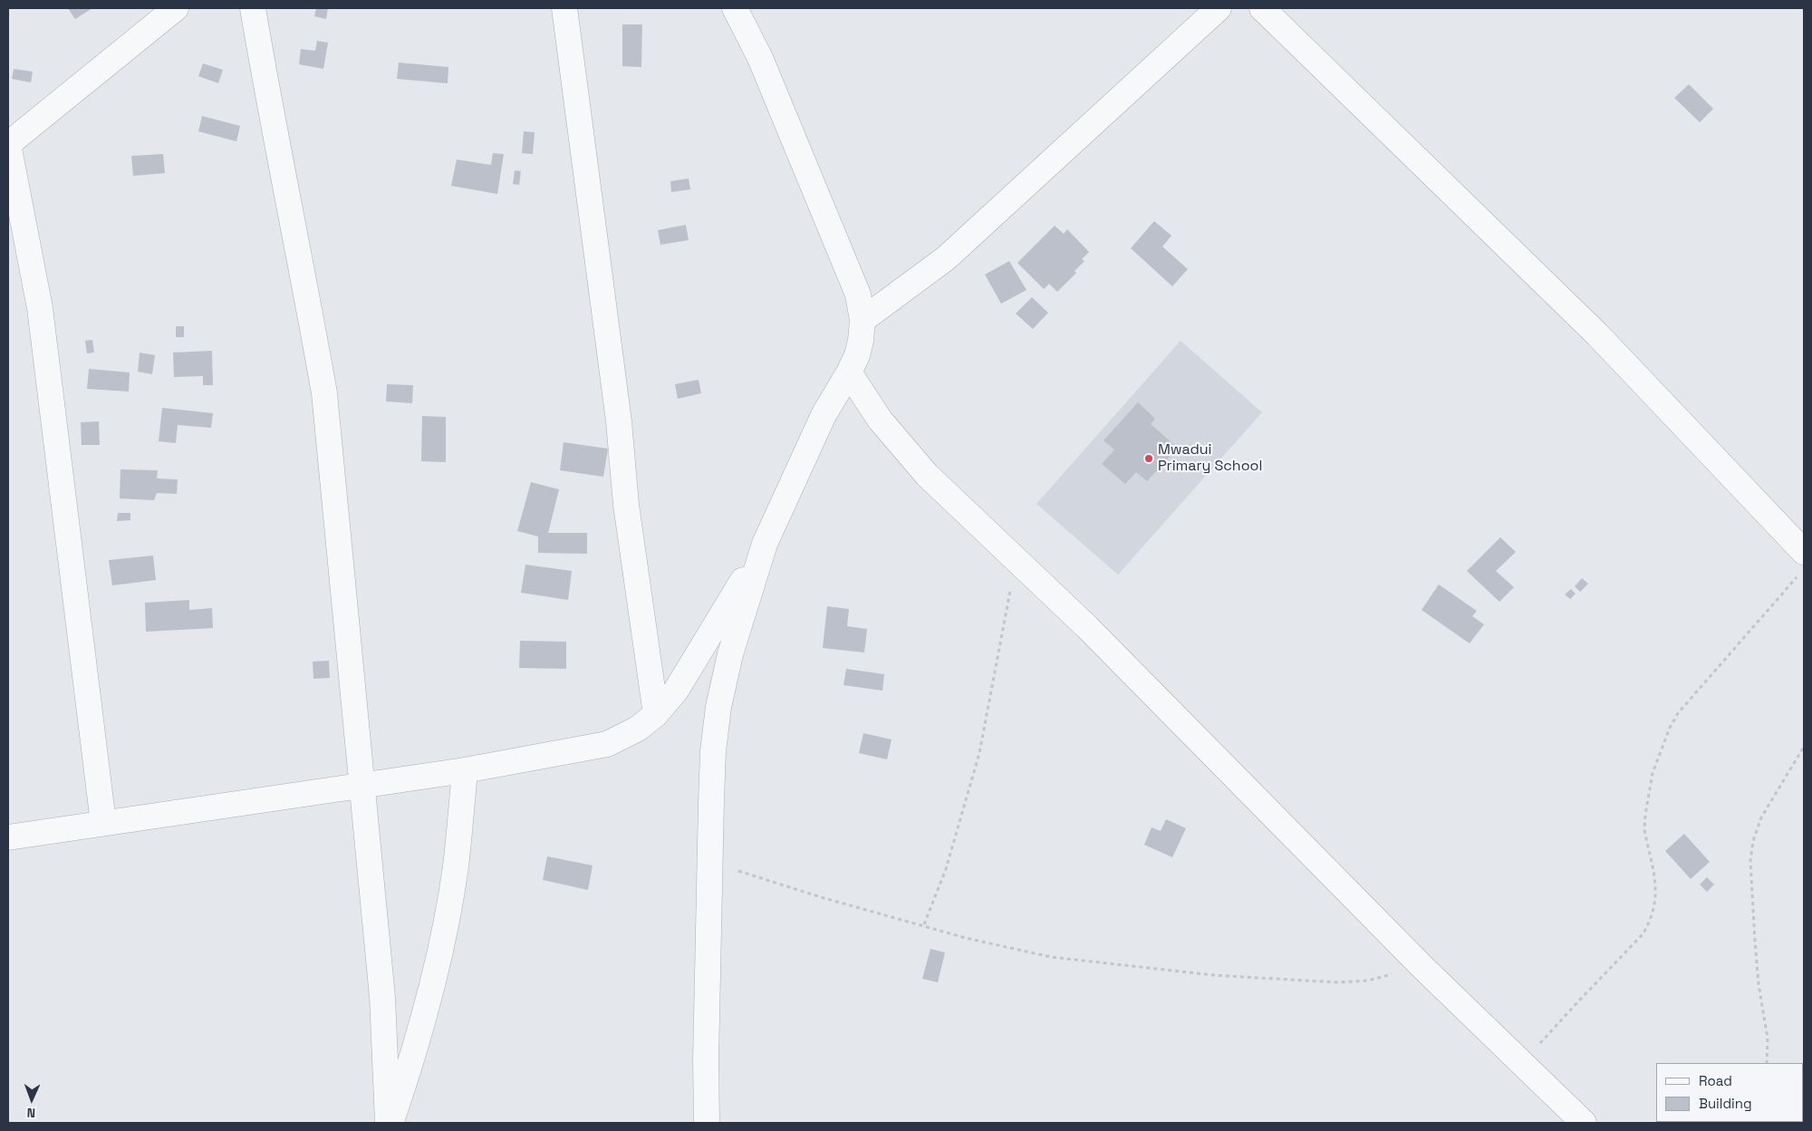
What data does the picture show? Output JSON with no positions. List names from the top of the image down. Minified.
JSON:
{"places":["Mwadui Primary School"],"legend":["Road","Building"],"north":"bottom"}
